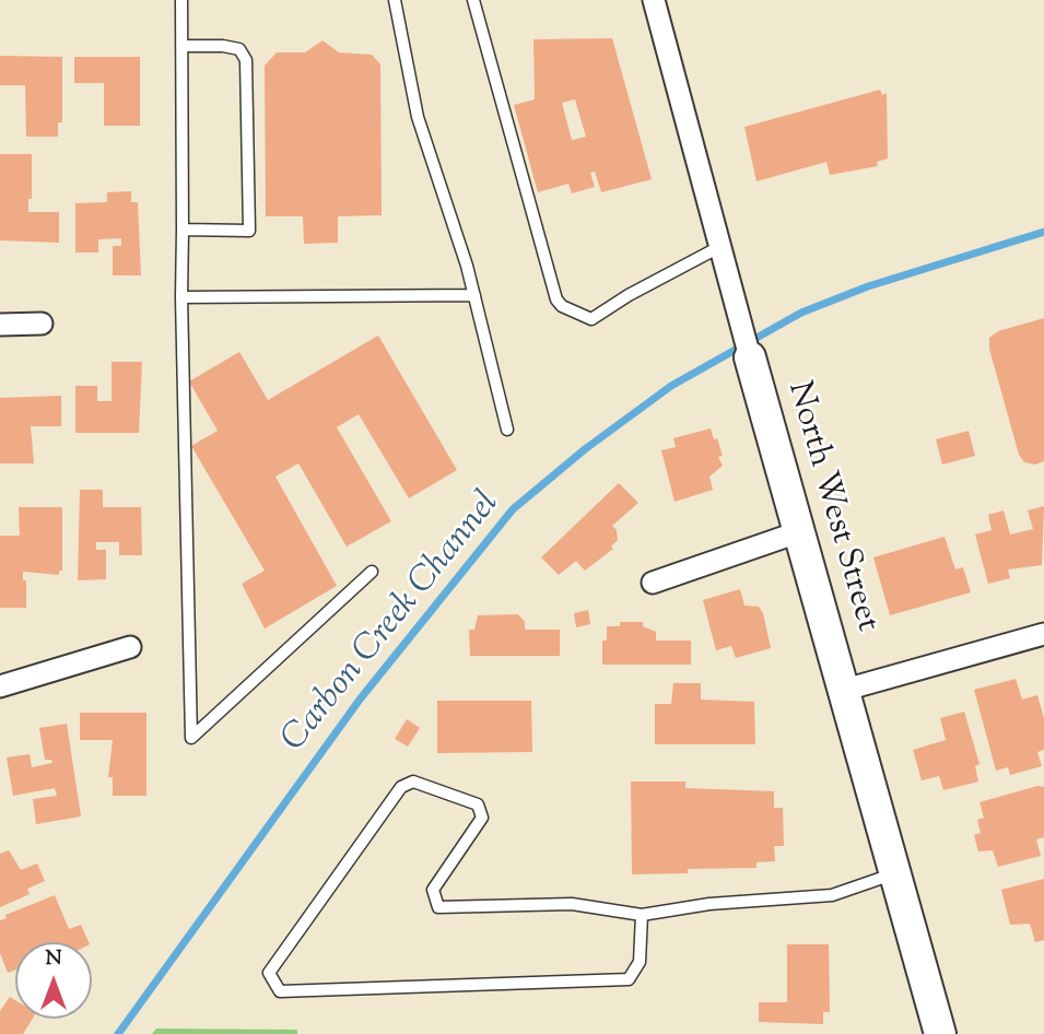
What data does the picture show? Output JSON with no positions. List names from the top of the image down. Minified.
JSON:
{"streets":{"street":["North West Street"]},"water":["Carbon Creek Channel"],"north":"top"}
